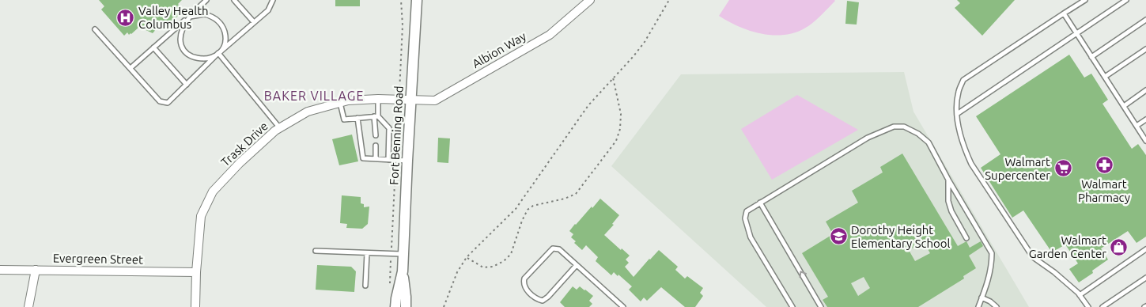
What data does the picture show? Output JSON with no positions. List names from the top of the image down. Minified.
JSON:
{"streets":{"street":["Albion Way","Fort Benning Road","Trask Drive","Evergreen Street"]},"crossings":[["Albion Way","Fort Benning Road"],["Albion Way","Trask Drive"],["Fort Benning Road","Trask Drive"],["Trask Drive","Evergreen Street"]],"districts":["BAKER VILLAGE"],"places":{"hospital":["Valley Health Columbus"],"pharmacy":["Walmart Pharmacy"],"supermarket":["Walmart Supercenter"],"school or university":["Dorothy Height Elementary School"],"shop":["Walmart Garden Center"]}}
